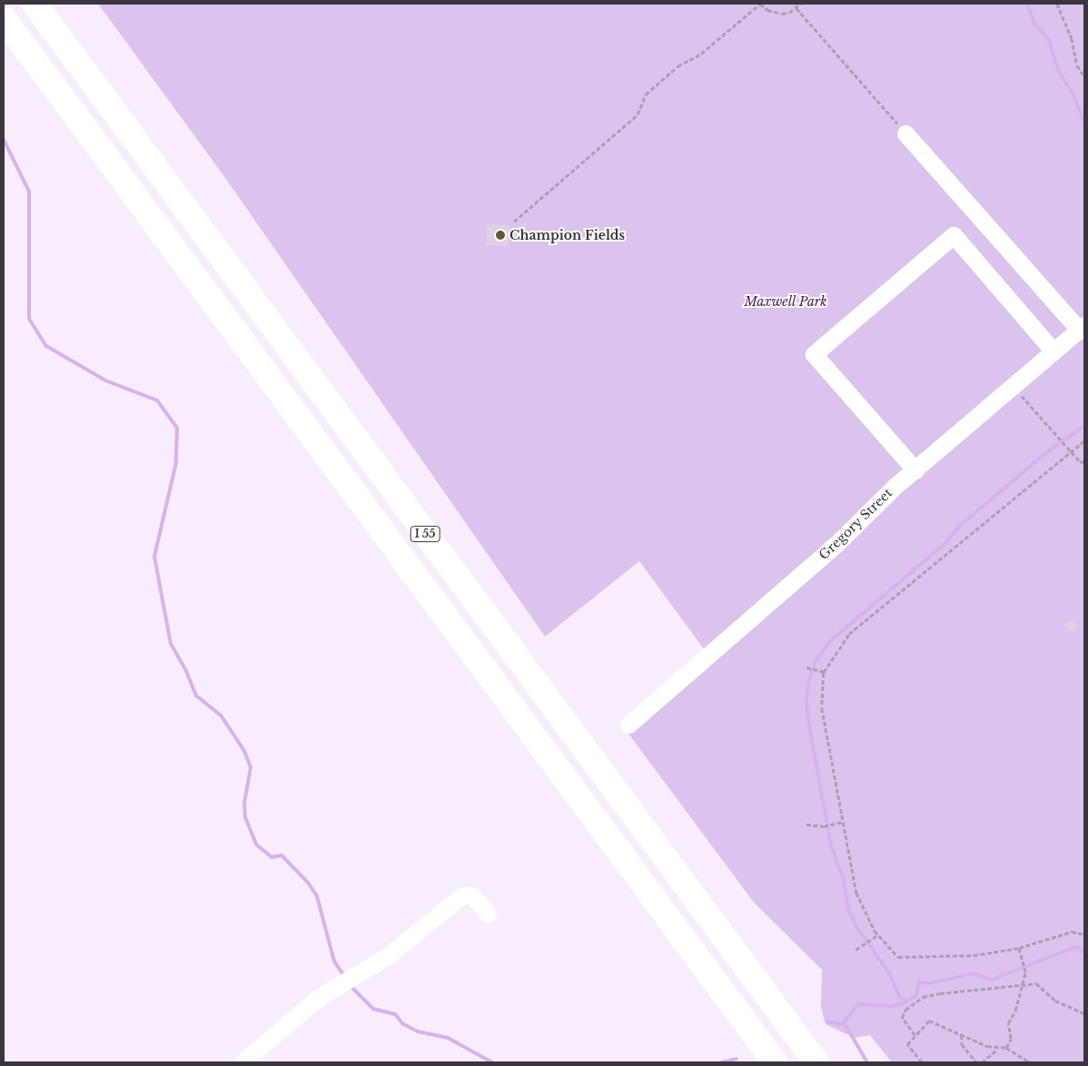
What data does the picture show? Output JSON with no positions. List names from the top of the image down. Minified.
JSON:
{"streets":{"highway":["I 55"],"street":["Gregory Street"]},"parks":["Maxwell Park"],"places":["Champion Fields"]}
